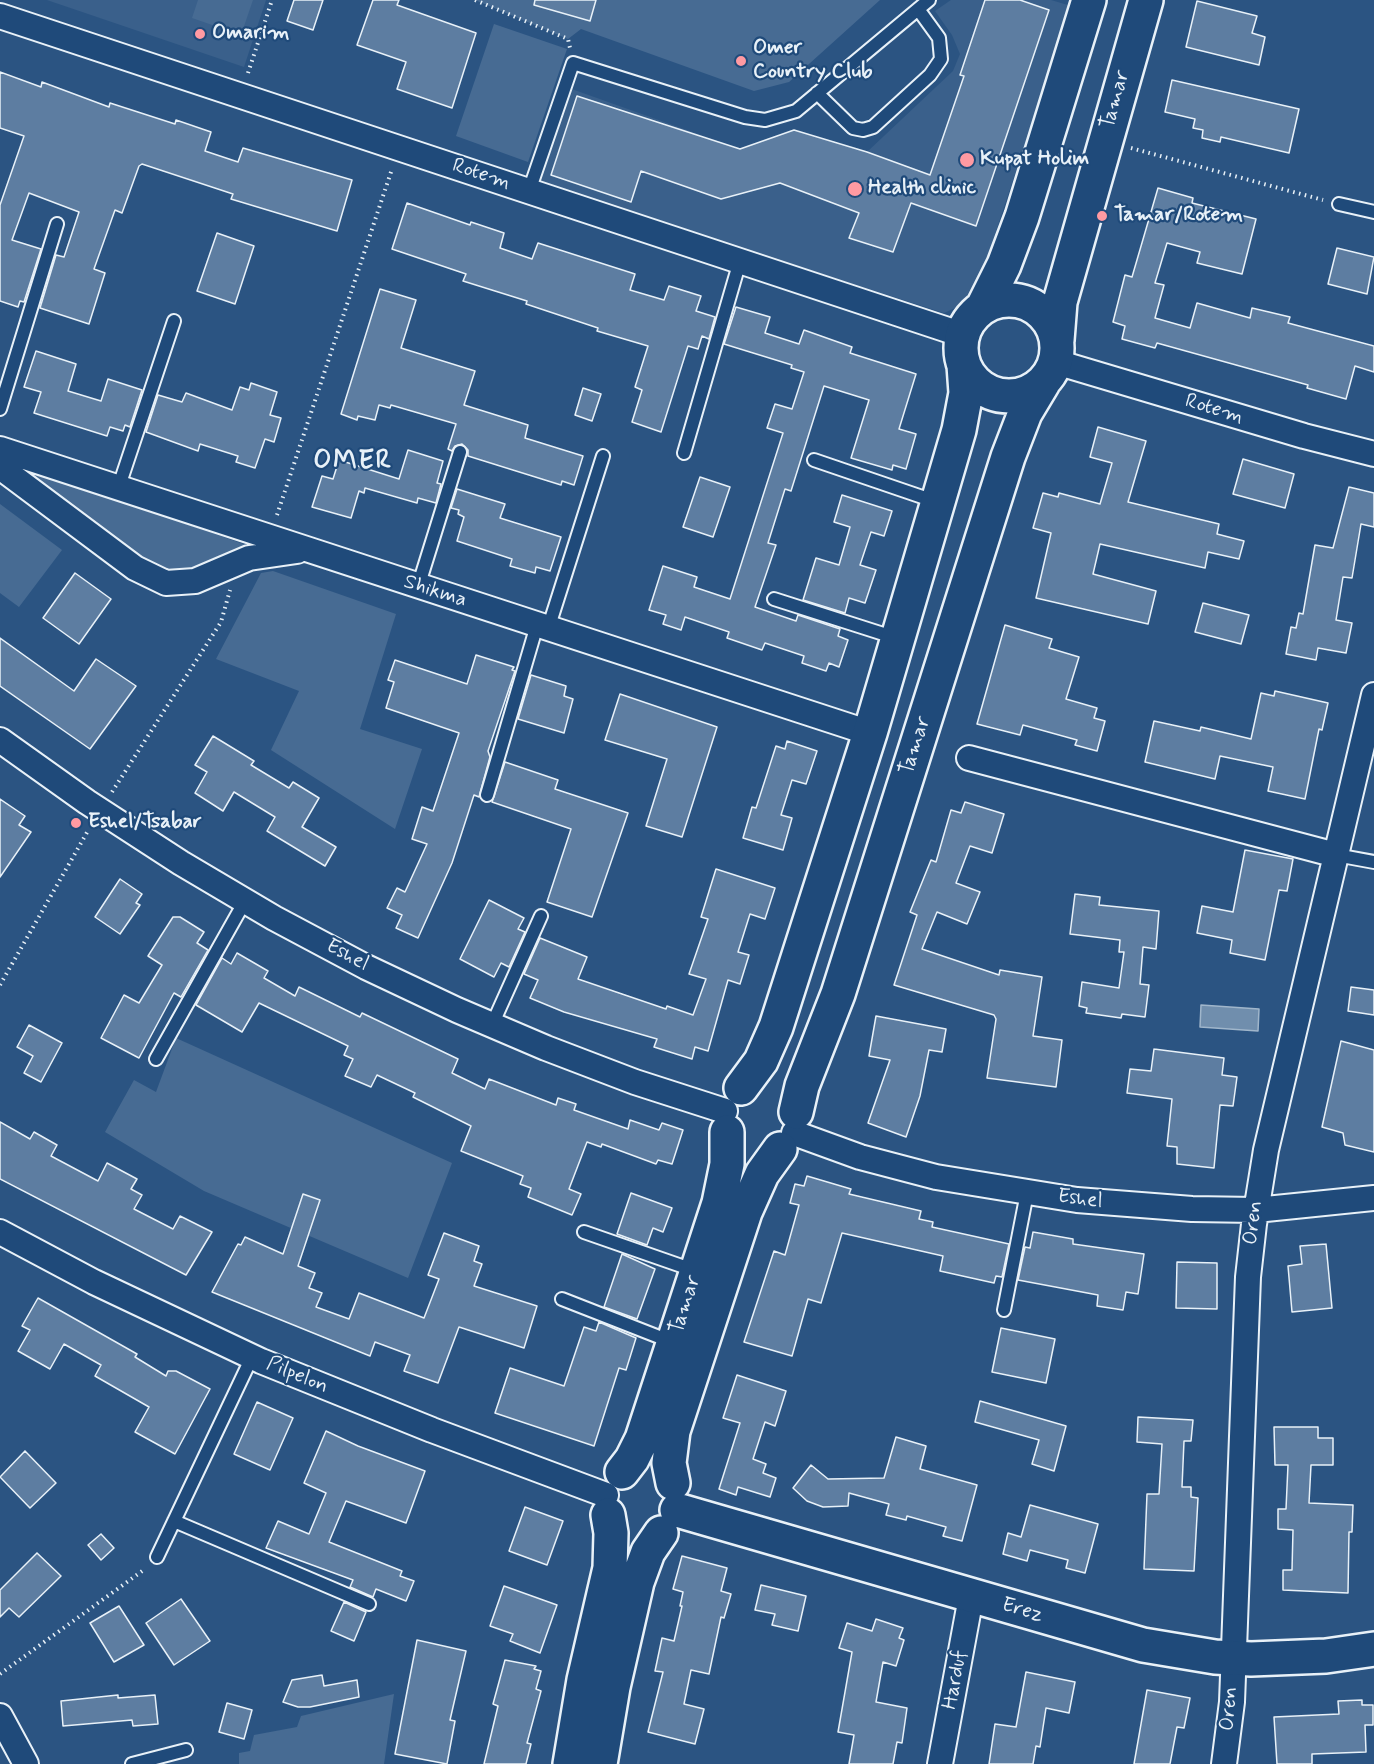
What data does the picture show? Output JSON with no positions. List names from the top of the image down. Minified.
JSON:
{"streets":{"street":["Tamar","Rotem","Shikma","Eshel","Oren","Pilpelon","Erez","Harduf"]},"crossings":[["Tamar","Rotem"],["Tamar","Eshel"],["Tamar","Pilpelon"],["Tamar","Erez"],["Eshel","Oren"],["Oren","Erez"],["Pilpelon","Erez"],["Erez","Harduf"]],"districts":["OMER"],"places":["Omarim","Omer Country Club","Kupat Holim","Health clinic","Tamar/Rotem","Eshel/Tsabar"]}
